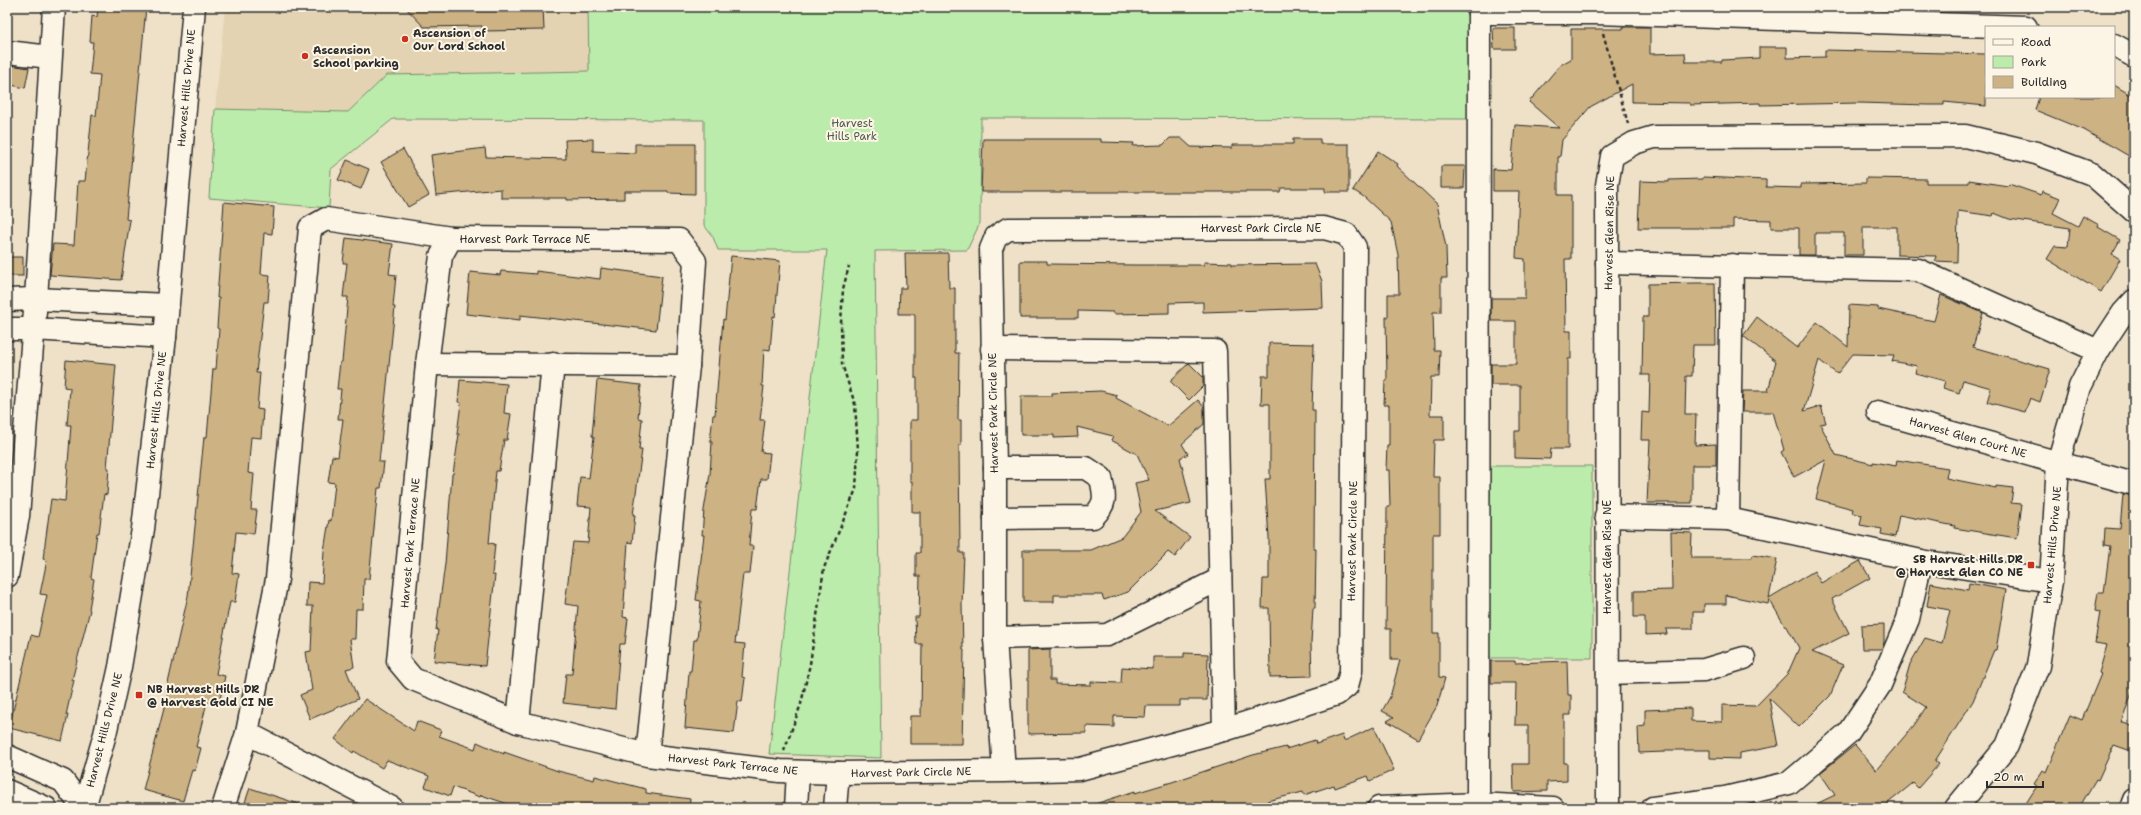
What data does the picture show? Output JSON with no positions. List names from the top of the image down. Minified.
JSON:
{"streets":{"street":["Harvest Hills Drive NE","Harvest Park Circle NE","Harvest Glen Rise NE","Harvest Park Terrace NE","Harvest Glen Court NE"]},"crossings":[["Harvest Hills Drive NE","Harvest Glen Court NE"],["Harvest Park Circle NE","Harvest Park Terrace NE"]],"parks":["Harvest Hills Park"],"places":{"other":["Ascension of Our Lord School","Ascension School parking"],"transit":["SB Harvest Hills DR @ Harvest Glen CO NE","NB Harvest Hills DR @ Harvest Gold CI NE"]},"legend":["Road","Park","Building"],"scale_bar":"20 m"}
